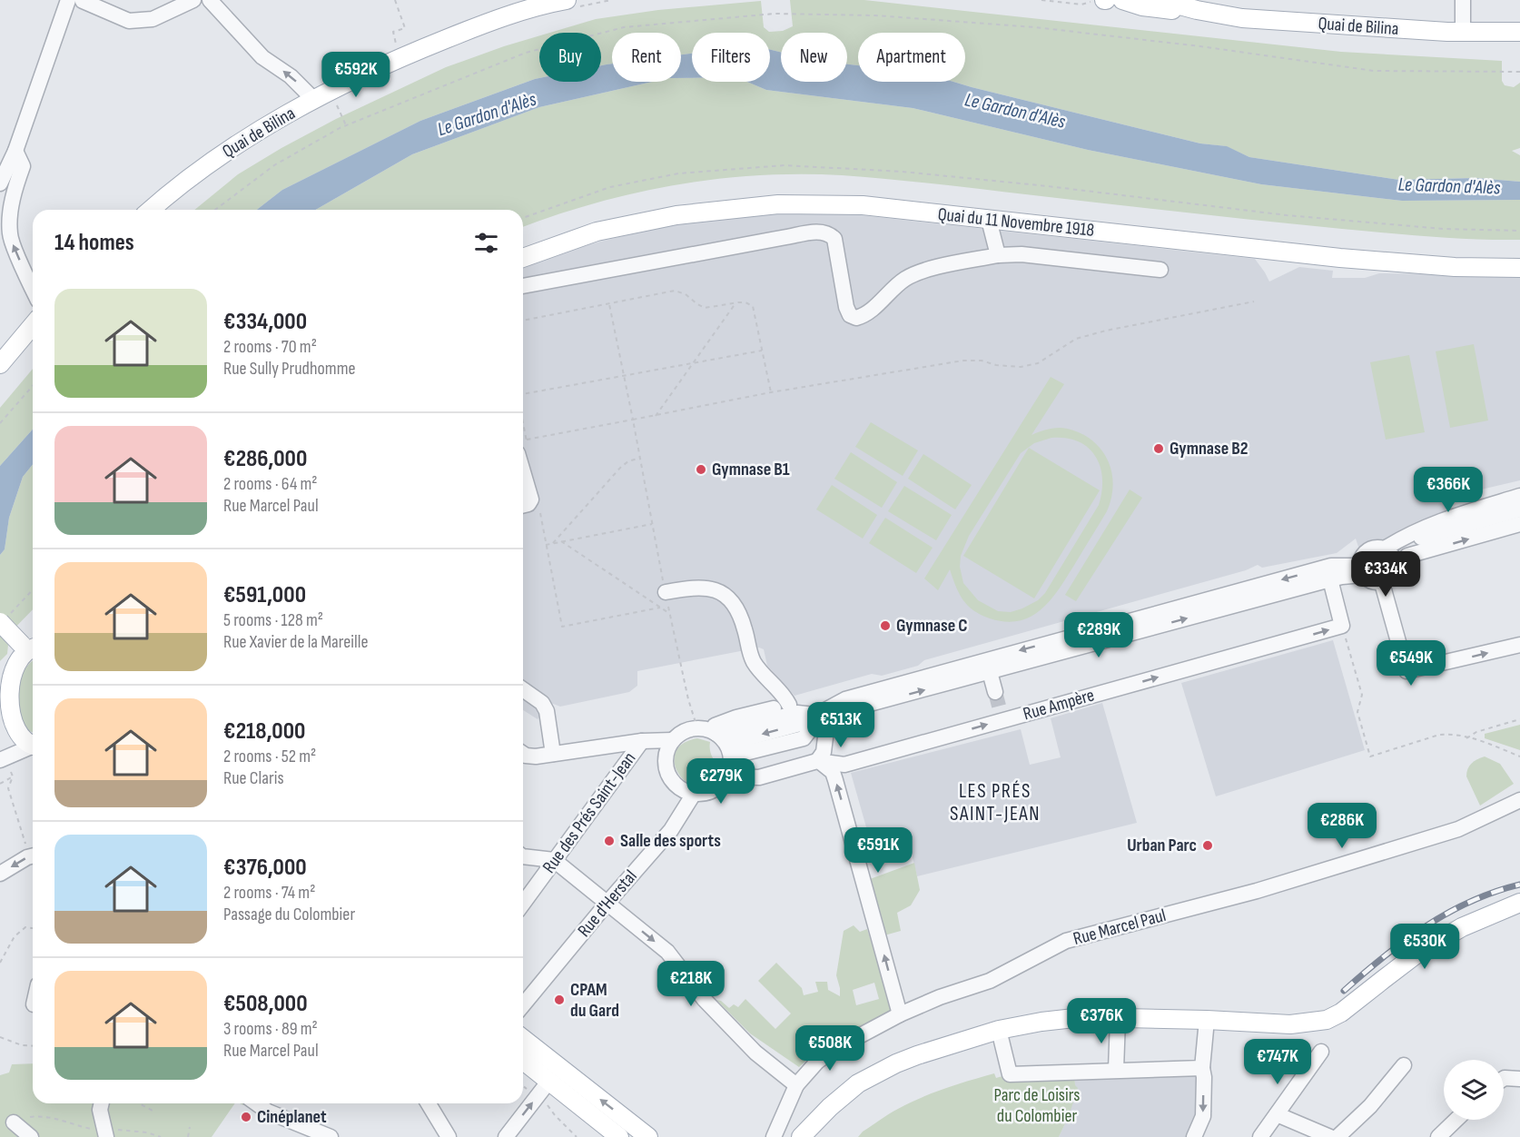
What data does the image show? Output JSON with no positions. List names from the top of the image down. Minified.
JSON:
{"streets":{"main road":["Quai de Bilina","Quai du 11 Novembre 1918"],"street":["Rue Ampère","Rue des Prés Saint-Jean","Rue d'Herstal","Rue Marcel Paul"]},"crossings":[["Rue Ampère","Rue d'Herstal"]],"districts":["LES PRÉS SAINT-JEAN"],"water":["Le Gardon d'Alès"],"parks":["Parc de Loisirs du Colombier"],"places":["Gymnase B2","Gymnase B1","Gymnase C","Salle des sports","Urban Parc","CPAM du Gard","Cinéplanet"],"page":{"chip":["Buy","Rent","Filters","New","Apartment"],"price":["€592K","€366K","€334K","€289K","€549K","€513K","€279K","€286K","€591K","€530K","€218K","€376K","€508K","€747K"],"heading":"14 homes","list":[{"name":"€334,000","note":"2 rooms · 70 m² · Rue Sully Prudhomme"},{"name":"€286,000","note":"2 rooms · 64 m² · Rue Marcel Paul"},{"name":"€591,000","note":"5 rooms · 128 m² · Rue Xavier de la Mareille"},{"name":"€218,000","note":"2 rooms · 52 m² · Rue Claris"},{"name":"€376,000","note":"2 rooms · 74 m² · Passage du Colombier"},{"name":"€508,000","note":"3 rooms · 89 m² · Rue Marcel Paul"}]}}
